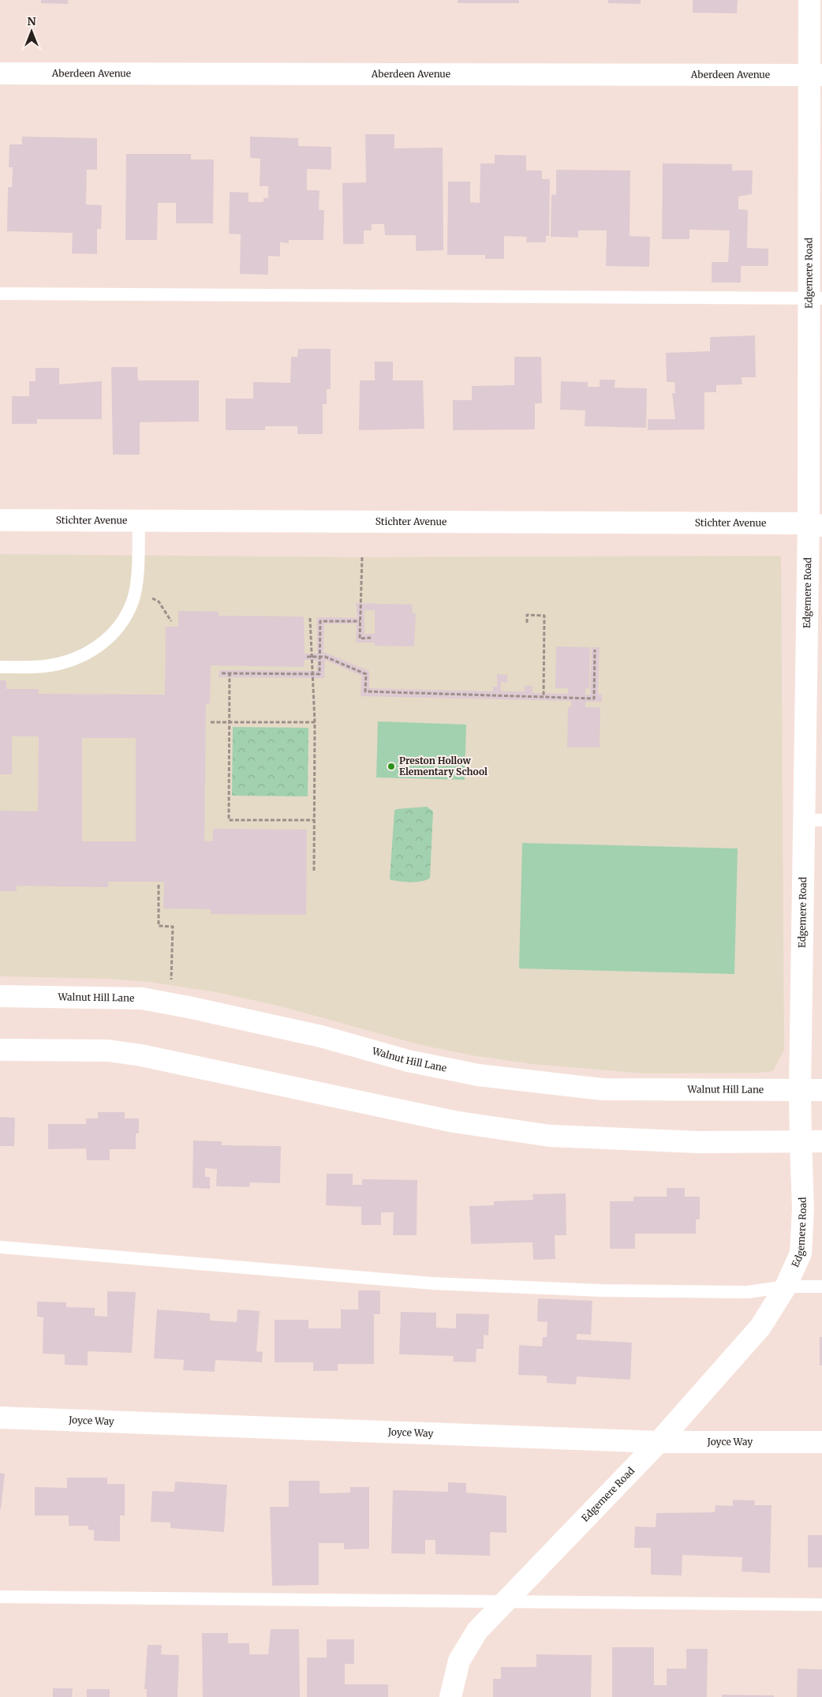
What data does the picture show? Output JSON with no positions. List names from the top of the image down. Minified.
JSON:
{"streets":{"street":["Aberdeen Avenue","Edgemere Road","Stichter Avenue","Walnut Hill Lane","Joyce Way"]},"crossings":[["Aberdeen Avenue","Edgemere Road"],["Edgemere Road","Stichter Avenue"],["Edgemere Road","Walnut Hill Lane"],["Edgemere Road","Joyce Way"]],"places":["Preston Hollow Elementary School"],"north":"top"}
